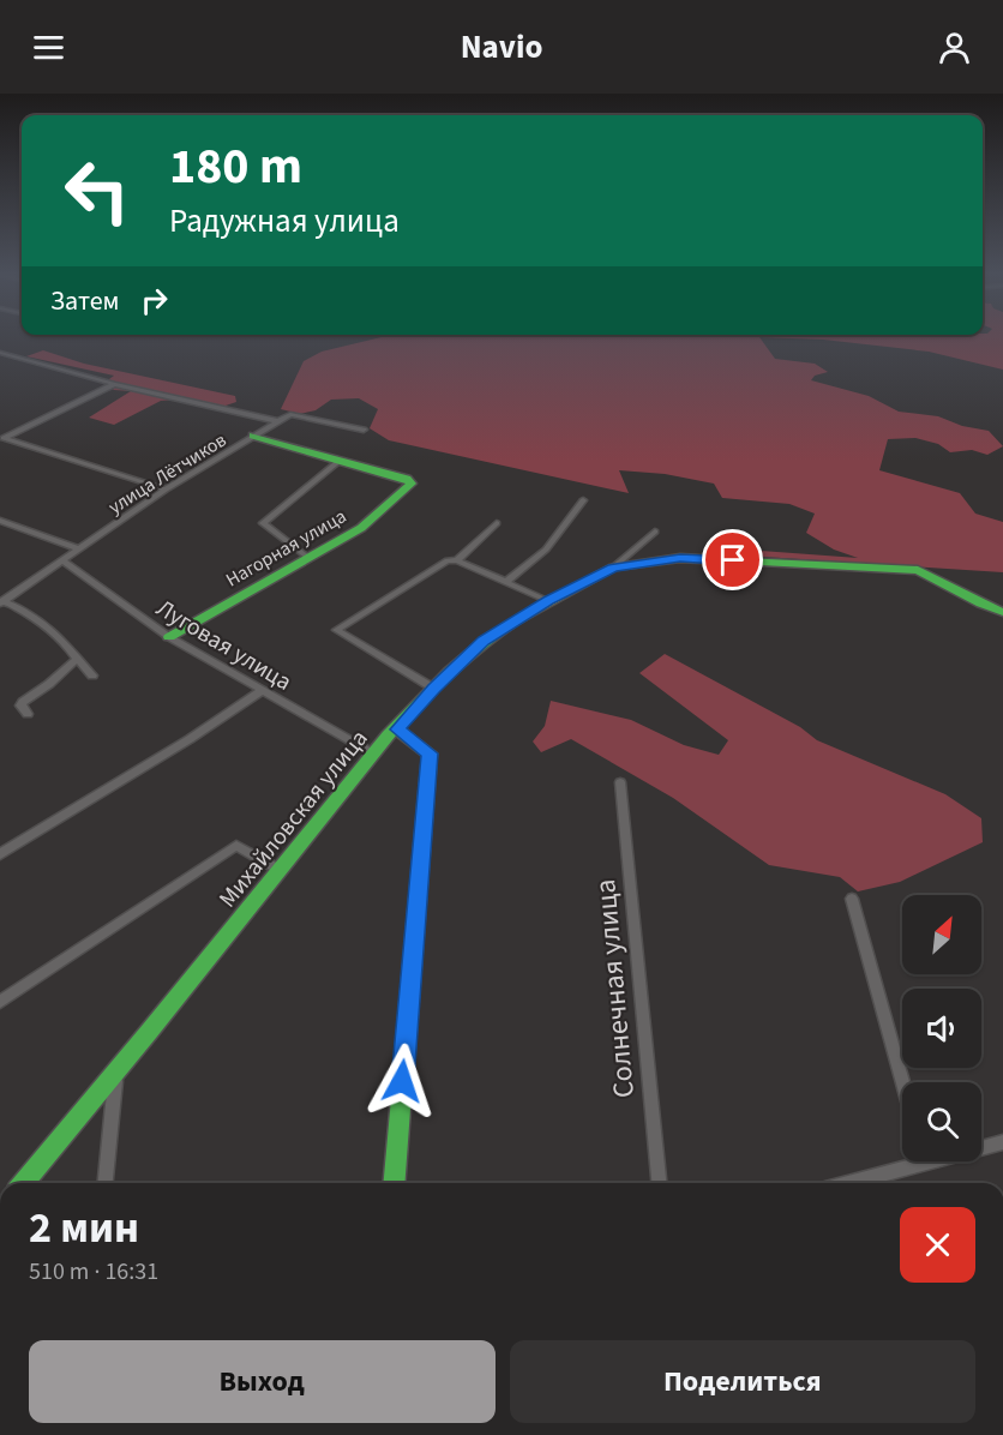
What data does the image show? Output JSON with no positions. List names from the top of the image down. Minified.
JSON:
{"streets":{"street":["улица Лётчиков","Нагорная улица","Луговая улица","Михайловская улица","Солнечная улица"]},"crossings":[["улица Лётчиков","Луговая улица"],["Нагорная улица","Луговая улица"],["Луговая улица","Михайловская улица"]],"north":"top right","page":{"header":"Navio","turn":["180 m","Радужная улица"],"then":"Затем","heading":["2 мин","510 m · 16:31"],"buttons":["Выход","Поделиться"]}}
